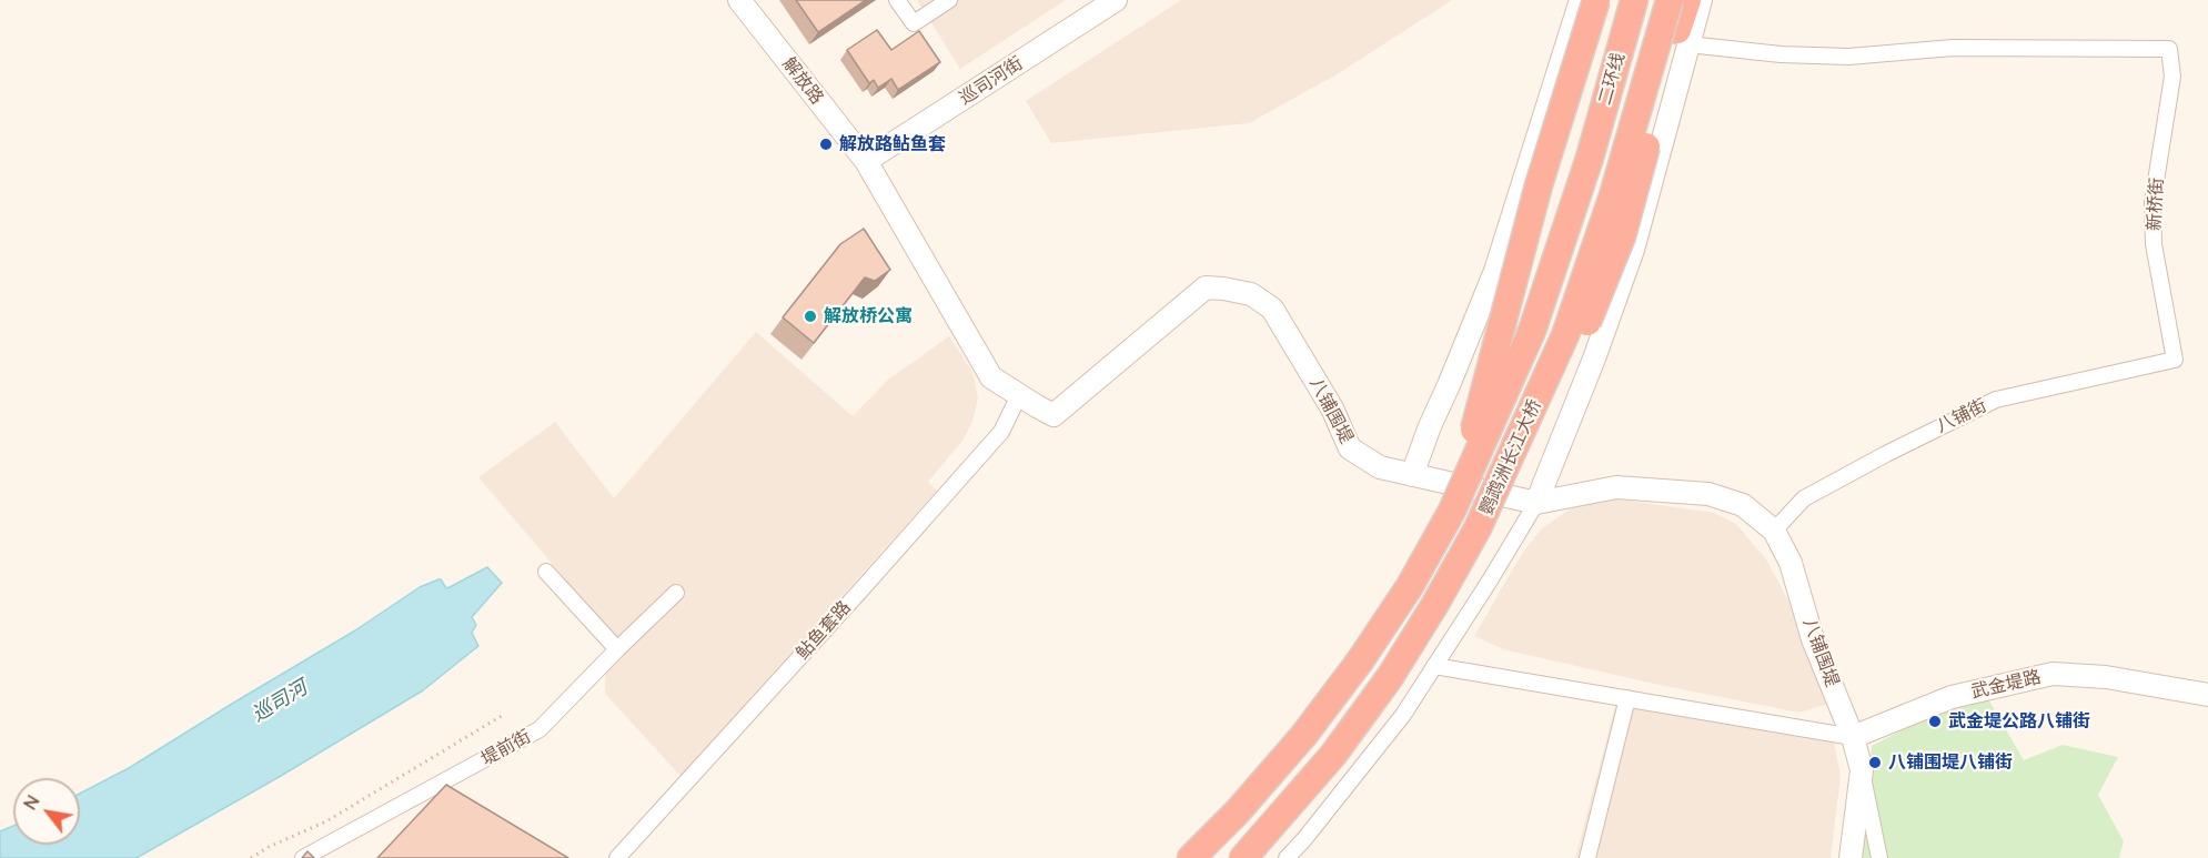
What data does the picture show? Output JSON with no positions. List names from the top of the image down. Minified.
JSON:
{"streets":{"highway":["二环线","鹦鹉洲长江大桥"],"street":["解放路","巡司河街","新桥街","八铺围堤","八铺街","鲇鱼套路","武金堤路","堤前街"]},"crossings":[["二环线","鹦鹉洲长江大桥"],["解放路","巡司河街"],["解放路","八铺围堤"],["巡司河街","八铺围堤"],["新桥街","八铺街"],["八铺围堤","八铺街"],["八铺围堤","鲇鱼套路"],["八铺围堤","武金堤路"]],"water":["巡司河"],"places":["解放路鲇鱼套","解放桥公寓","武金堤公路八铺街","八铺围堤八铺街"],"north":"top left"}
